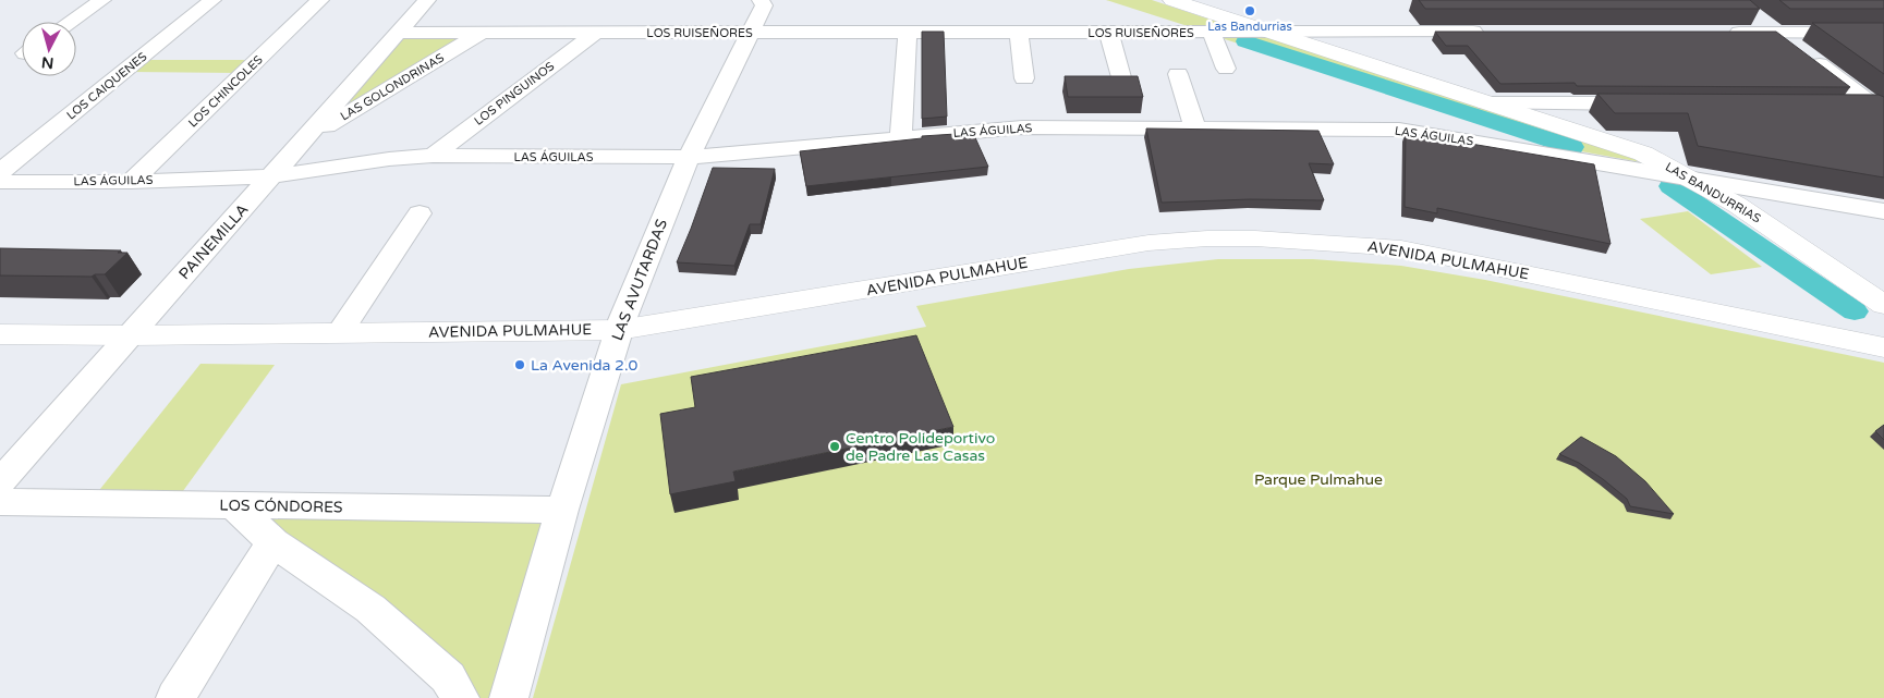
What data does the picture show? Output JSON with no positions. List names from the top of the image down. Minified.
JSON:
{"streets":{"street":["LOS RUISEÑORES","LOS CAIQUENES","LAS GOLONDRINAS","LOS CHINCOLES","LOS PINGUINOS","LAS ÁGUILAS","LAS BANDURRIAS","PAINEMILLA","AVENIDA PULMAHUE","LAS AVUTARDAS","LOS CÓNDORES"]},"crossings":[["LOS RUISEÑORES","LAS GOLONDRINAS"],["LOS RUISEÑORES","LOS PINGUINOS"],["LOS RUISEÑORES","LAS BANDURRIAS"],["LOS RUISEÑORES","PAINEMILLA"],["LOS RUISEÑORES","LAS AVUTARDAS"],["LAS GOLONDRINAS","PAINEMILLA"],["LOS CHINCOLES","LAS ÁGUILAS"],["LOS PINGUINOS","LAS ÁGUILAS"],["LAS ÁGUILAS","LAS BANDURRIAS"],["LAS ÁGUILAS","PAINEMILLA"],["LAS ÁGUILAS","LAS AVUTARDAS"],["PAINEMILLA","AVENIDA PULMAHUE"],["AVENIDA PULMAHUE","LAS AVUTARDAS"],["LAS AVUTARDAS","LOS CÓNDORES"]],"parks":["Parque Pulmahue"],"places":["Las Bandurrias","La Avenida 2.0","Centro Polideportivo de Padre Las Casas"],"north":"bottom"}
